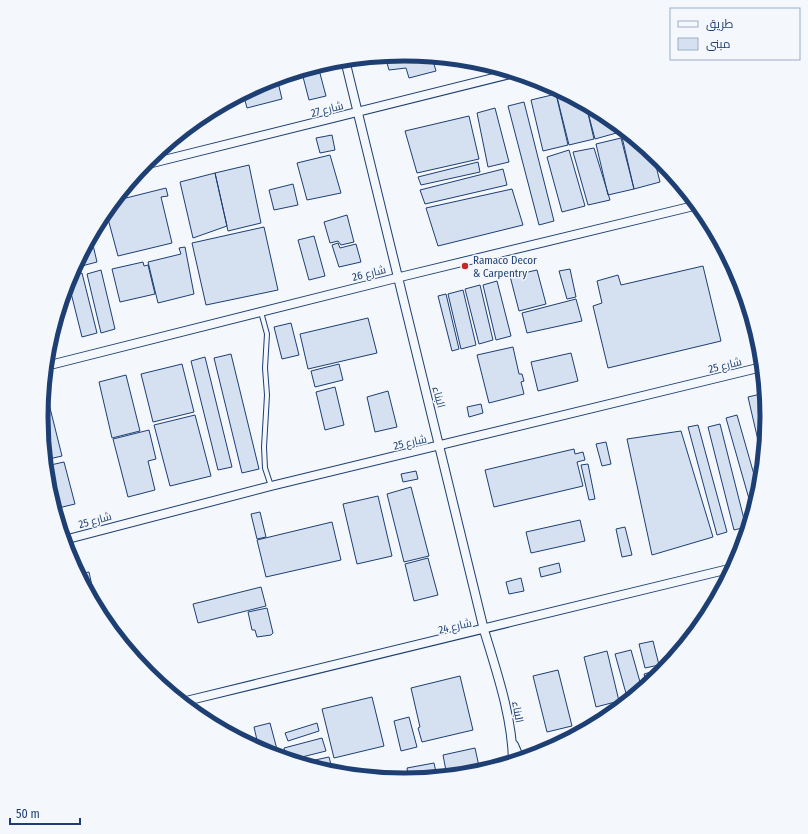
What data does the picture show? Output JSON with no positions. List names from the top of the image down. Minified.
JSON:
{"streets":{"street":["شارع 27","شارع 26","شارع 25","البناء","شارع 24"]},"crossings":[["شارع 27","البناء"],["شارع 26","البناء"],["شارع 25","البناء"],["البناء","شارع 24"]],"places":["Ramaco Decor & Carpentry"],"legend":["طريق","مبنى"],"scale_bar":"50 m"}
